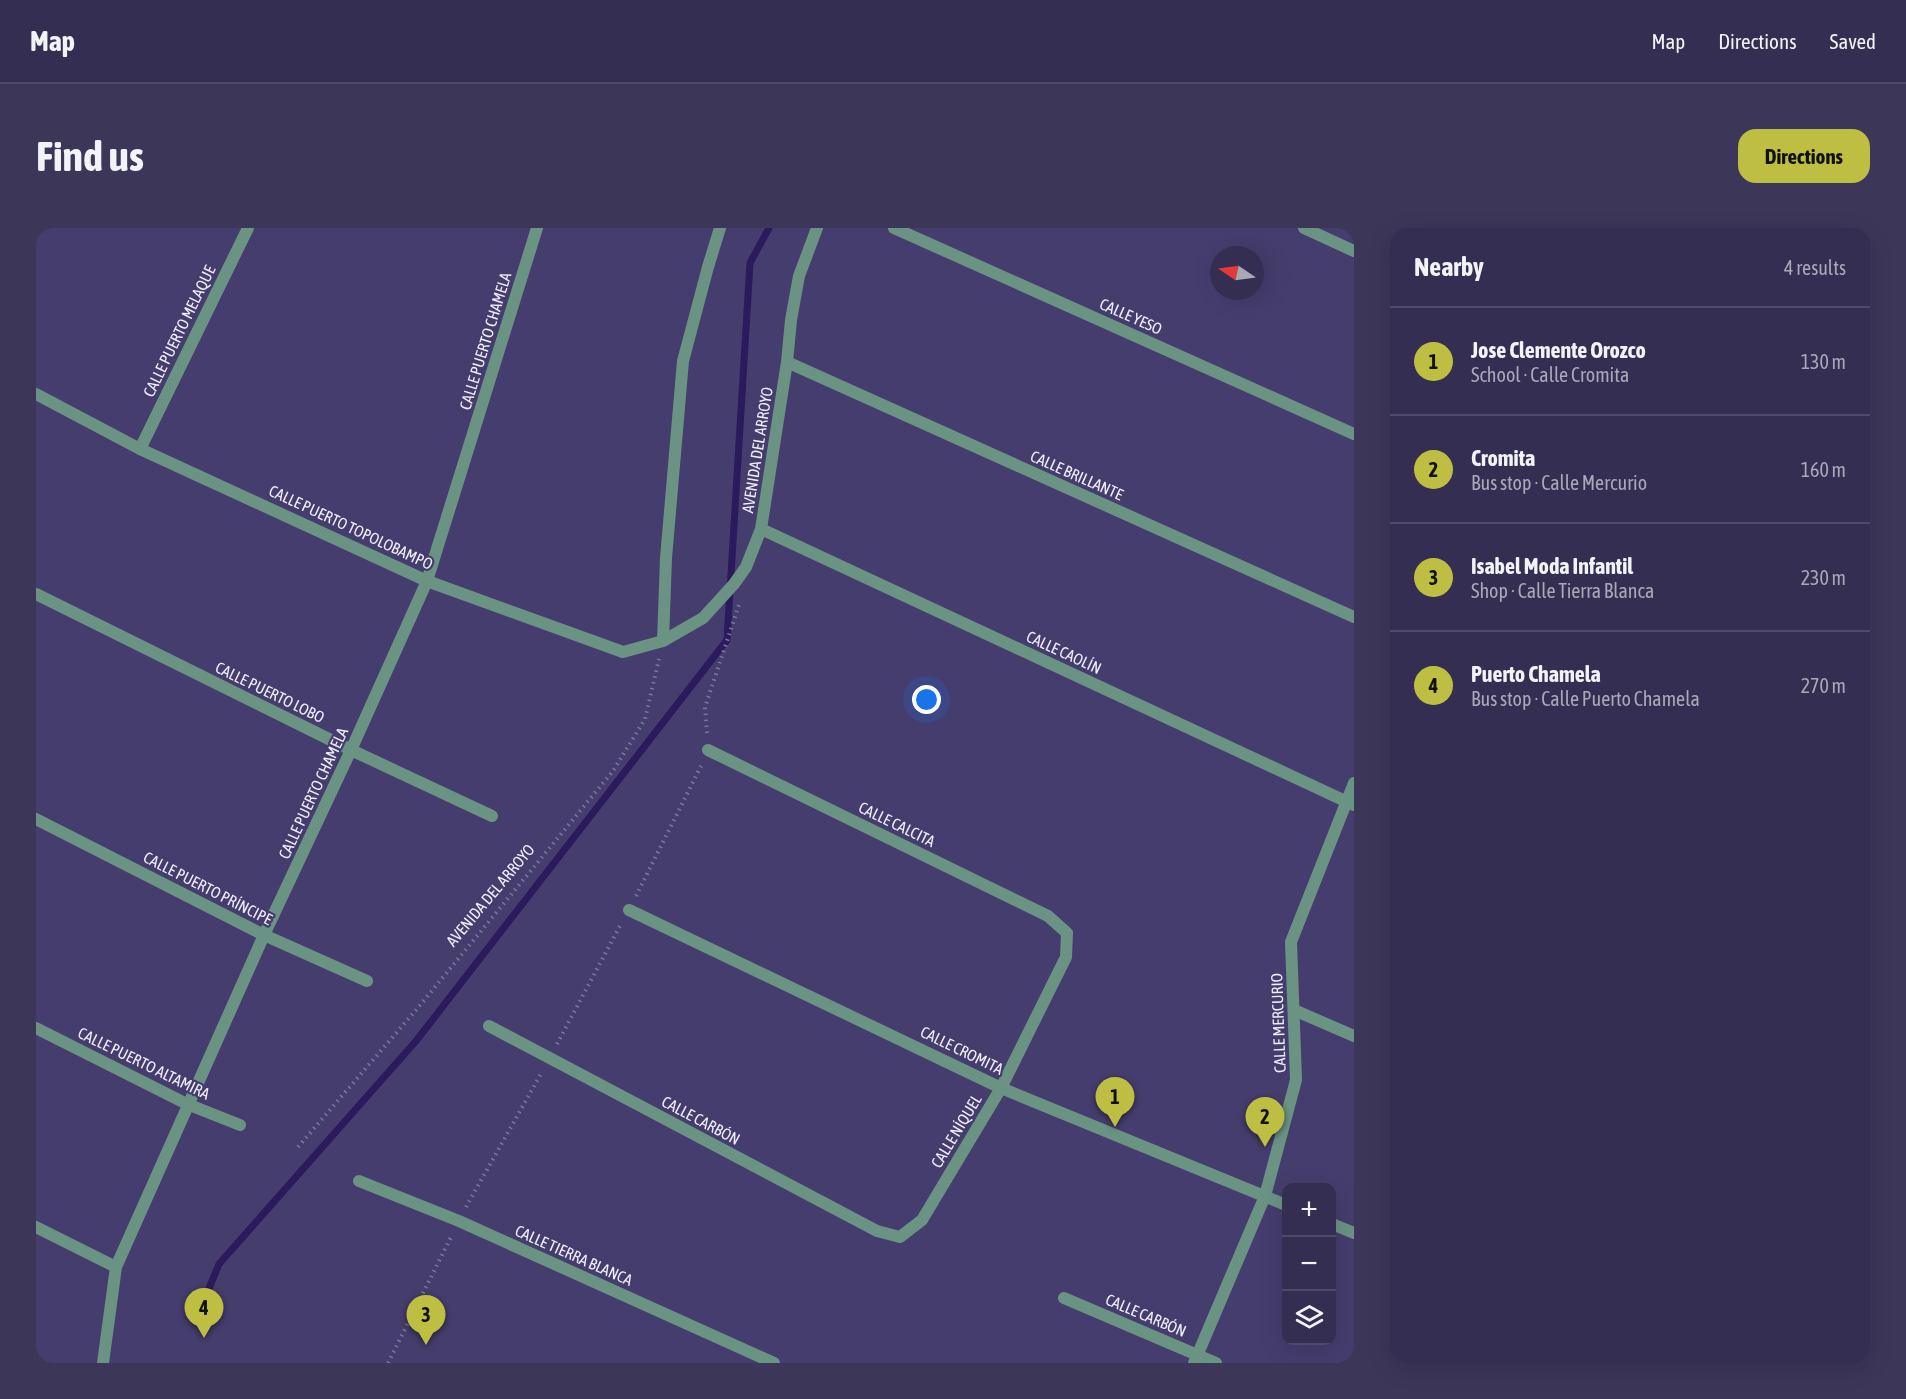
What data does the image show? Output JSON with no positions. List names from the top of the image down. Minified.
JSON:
{"streets":{"street":["CALLE YESO","CALLE PUERTO MELAQUE","CALLE PUERTO CHAMELA","AVENIDA DEL ARROYO","CALLE BRILLANTE","CALLE PUERTO TOPOLOBAMPO","CALLE CAOLÍN","CALLE PUERTO LOBO","CALLE CALCITA","CALLE PUERTO PRÍNCIPE","CALLE MERCURIO","CALLE CROMITA","CALLE PUERTO ALTAMIRA","CALLE CARBÓN","CALLE NÍQUEL","CALLE TIERRA BLANCA"]},"crossings":[["CALLE PUERTO MELAQUE","CALLE PUERTO TOPOLOBAMPO"],["CALLE PUERTO CHAMELA","CALLE PUERTO TOPOLOBAMPO"],["CALLE PUERTO CHAMELA","CALLE PUERTO LOBO"],["CALLE PUERTO CHAMELA","CALLE PUERTO PRÍNCIPE"],["CALLE PUERTO CHAMELA","CALLE PUERTO ALTAMIRA"],["AVENIDA DEL ARROYO","CALLE BRILLANTE"],["AVENIDA DEL ARROYO","CALLE PUERTO TOPOLOBAMPO"],["AVENIDA DEL ARROYO","CALLE CAOLÍN"],["CALLE CAOLÍN","CALLE MERCURIO"],["CALLE CALCITA","CALLE NÍQUEL"],["CALLE MERCURIO","CALLE CROMITA"],["CALLE MERCURIO","CALLE CARBÓN"],["CALLE CROMITA","CALLE NÍQUEL"],["CALLE CARBÓN","CALLE NÍQUEL"]],"north":"left","page":{"header":"Map","nav":["Map","Directions","Saved"],"buttons":"Directions","title":"Find us","heading":["Nearby","4 results"],"list":[{"mark":"1","name":"Jose Clemente Orozco","note":"School · Calle Cromita","value":"130 m"},{"mark":"2","name":"Cromita","note":"Bus stop · Calle Mercurio","value":"160 m"},{"mark":"3","name":"Isabel Moda Infantil","note":"Shop · Calle Tierra Blanca","value":"230 m"},{"mark":"4","name":"Puerto Chamela","note":"Bus stop · Calle Puerto Chamela","value":"270 m"}],"pins":["1","2","4","3"],"map_buttons":["+","−"]}}
